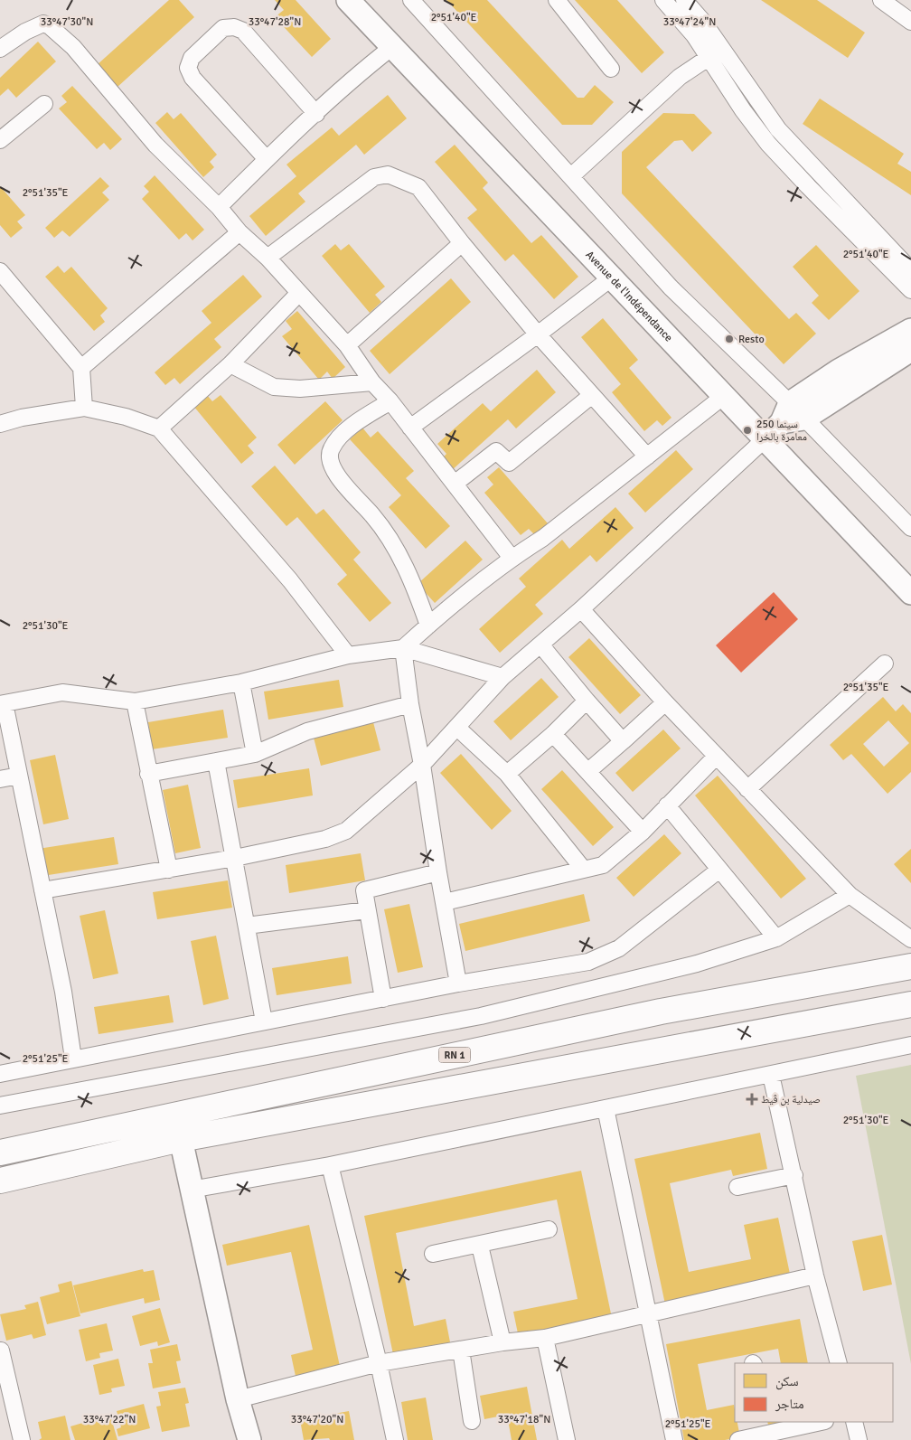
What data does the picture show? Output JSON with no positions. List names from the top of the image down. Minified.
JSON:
{"streets":{"highway":["RN 1"],"main road":["Avenue de l'Indépendance"]},"places":{"other":["Resto","سينما 250 معامرة بالخرا"],"health":["صيدلية بن ڤيط"]},"legend":["سكن","متاجر"],"coordinates":["2°51'40\"E","33°47'30\"N","33°47'28\"N","33°47'24\"N","2°51'35\"E","2°51'30\"E","2°51'25\"E","33°47'22\"N","33°47'20\"N","33°47'18\"N"]}
